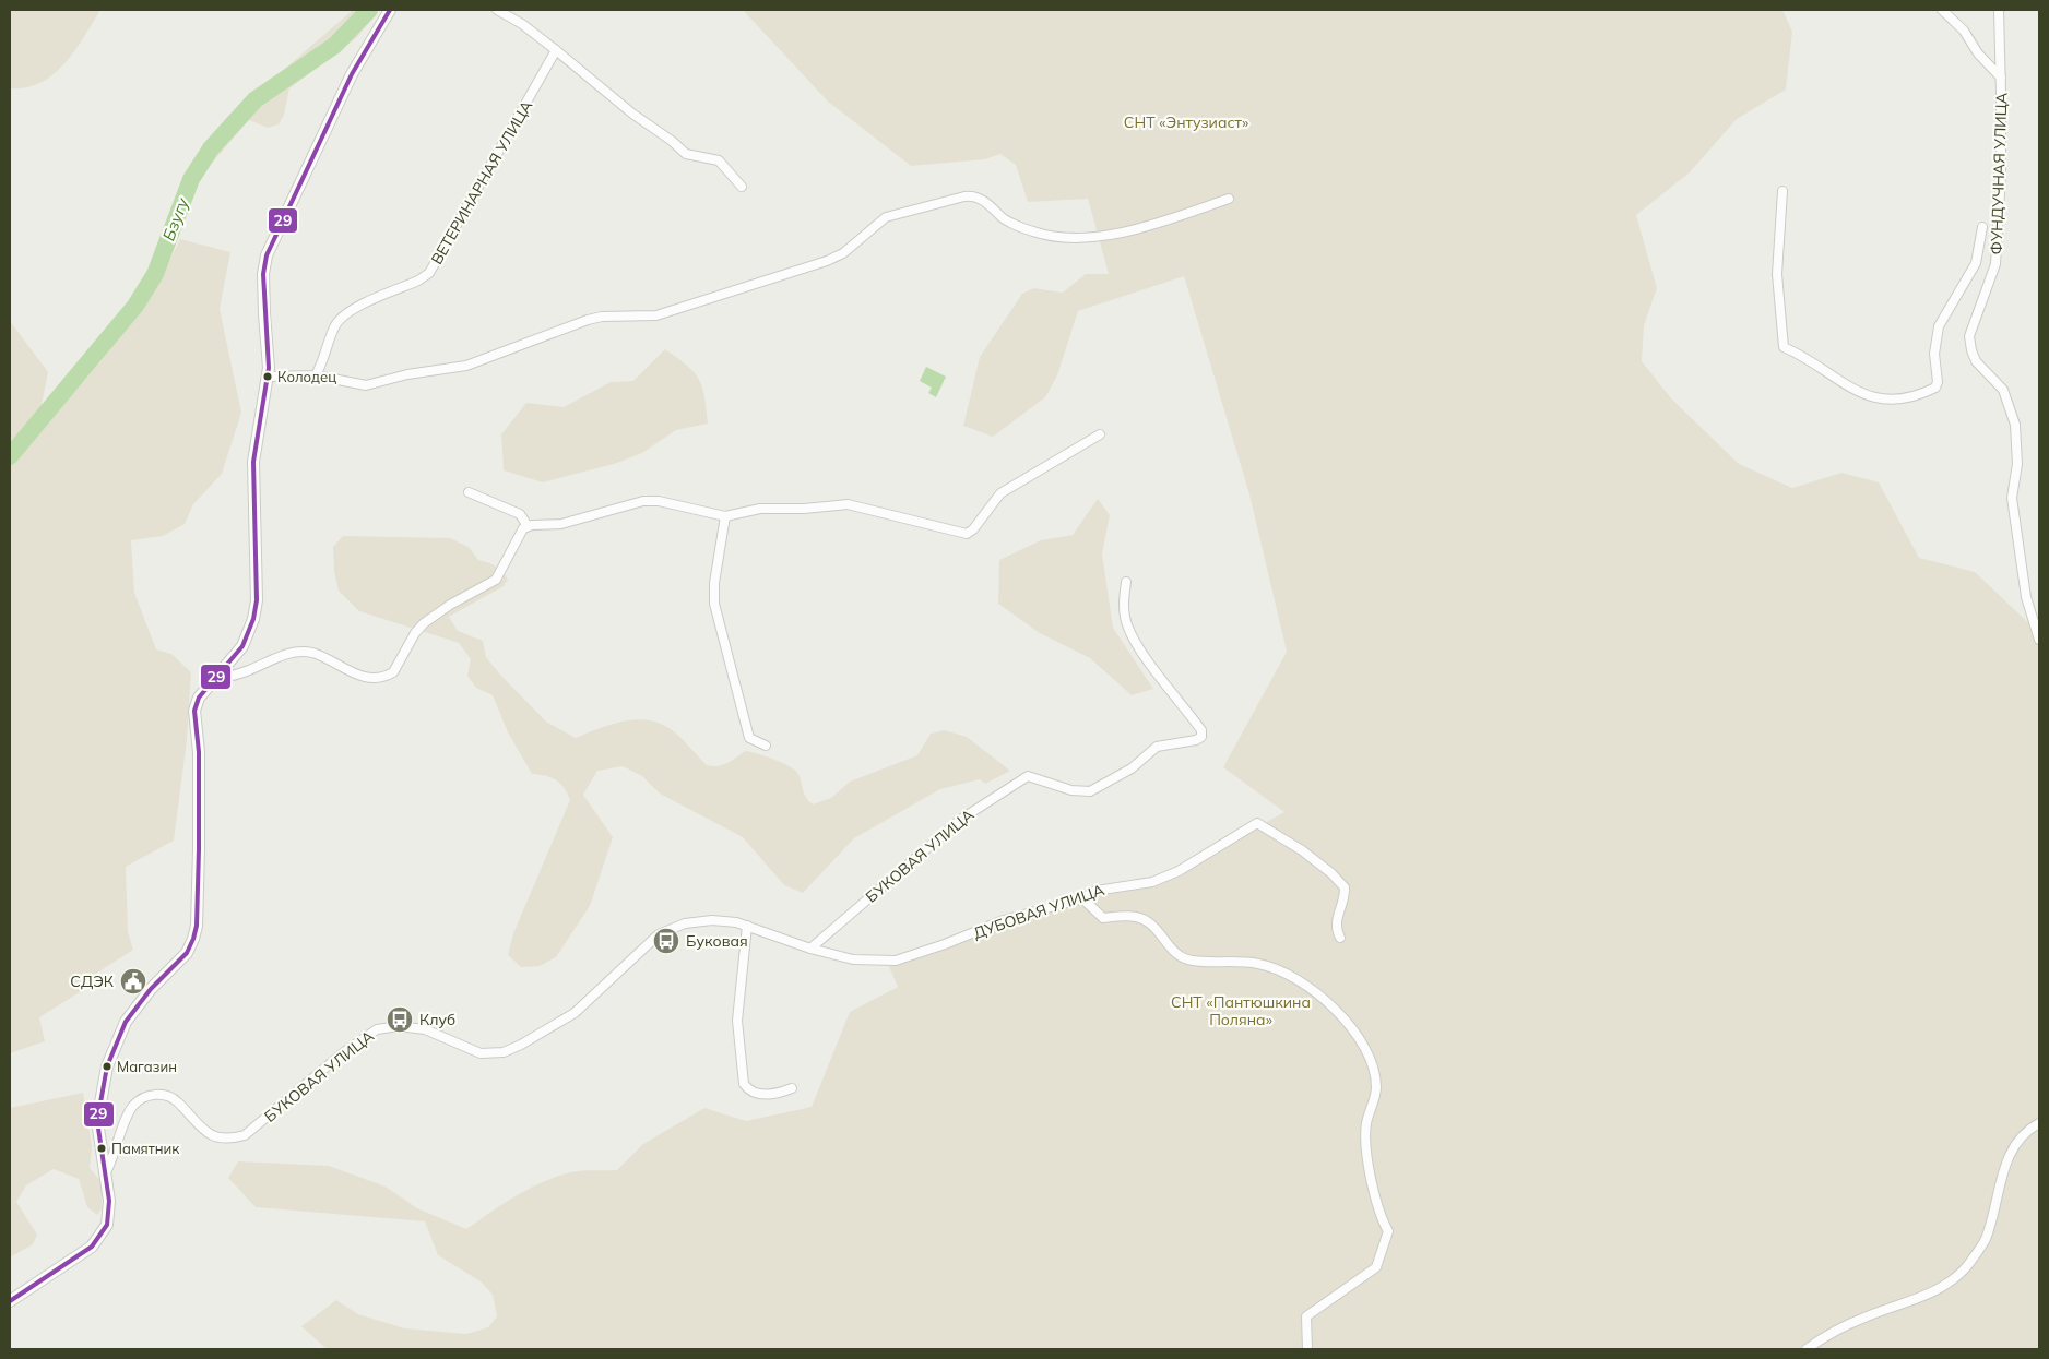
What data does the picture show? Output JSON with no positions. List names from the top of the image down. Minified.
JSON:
{"streets":{"street":["ФУНДУЧНАЯ УЛИЦА","ВЕТЕРИНАРНАЯ УЛИЦА","БУКОВАЯ УЛИЦА","ДУБОВАЯ УЛИЦА"]},"crossings":[["БУКОВАЯ УЛИЦА","ДУБОВАЯ УЛИЦА"]],"water":["Бзугу"],"parks":["СНТ «Энтузиаст»","СНТ «Пантюшкина Поляна»"],"places":{"other":["Колодец","Магазин","Памятник"],"bus stop":["Буковая","Клуб"],"public building":["СДЭК"]},"lines":["transit line 29"]}
